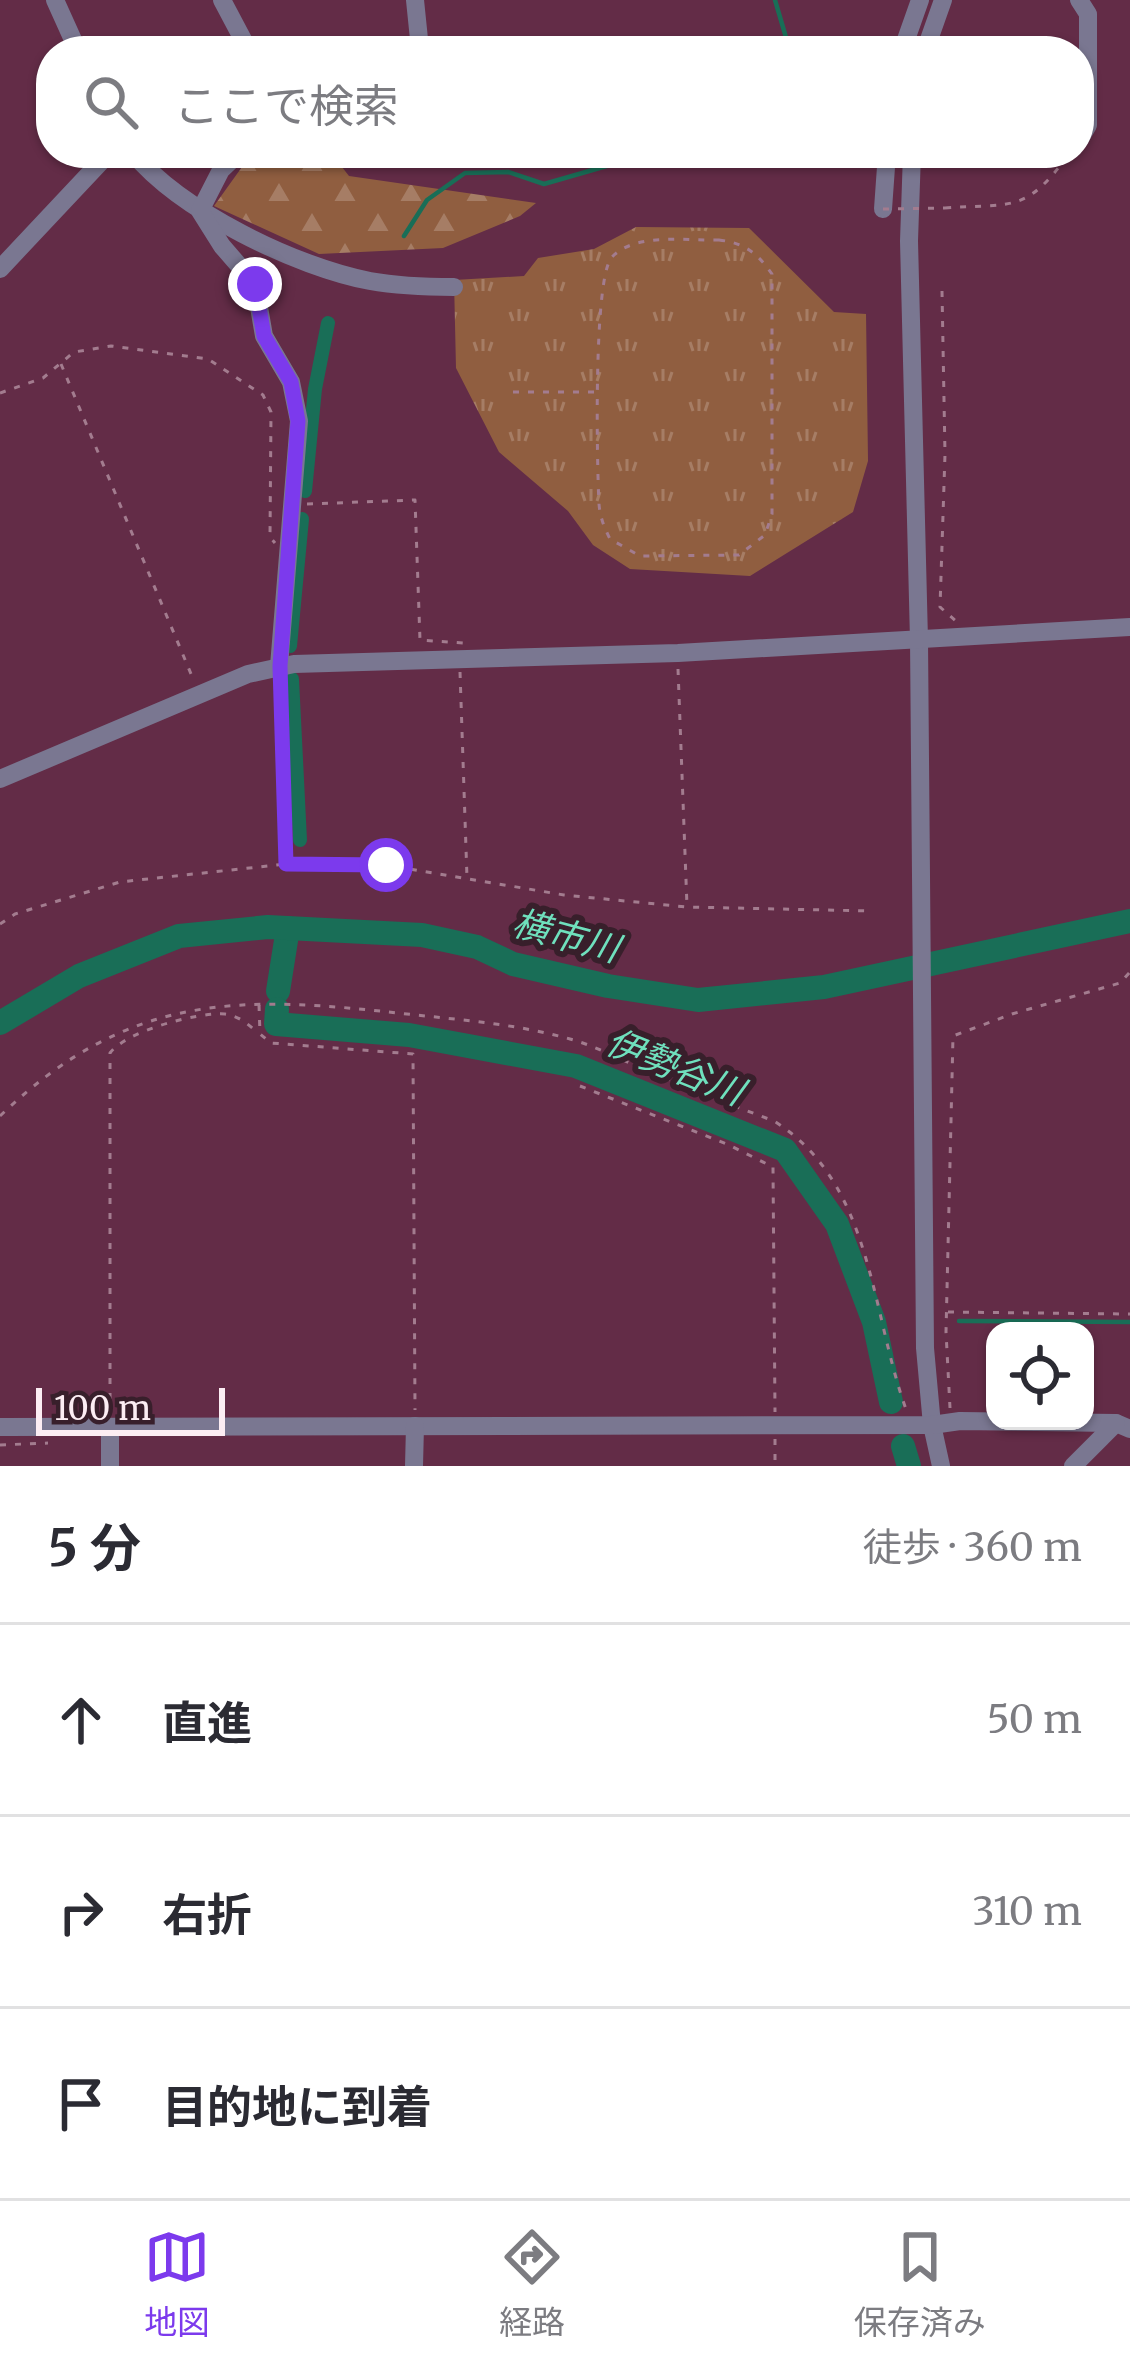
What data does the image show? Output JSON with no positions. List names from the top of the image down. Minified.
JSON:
{"water":["横市川","伊勢谷川"],"scale_bar":"100 m","page":{"search":"ここで検索","scale":"100 m","heading":["5 分","徒歩 · 360 m"],"list":[["直進","50 m"],["右折","310 m"],"目的地に到着"],"nav":["地図","経路","保存済み"]}}
